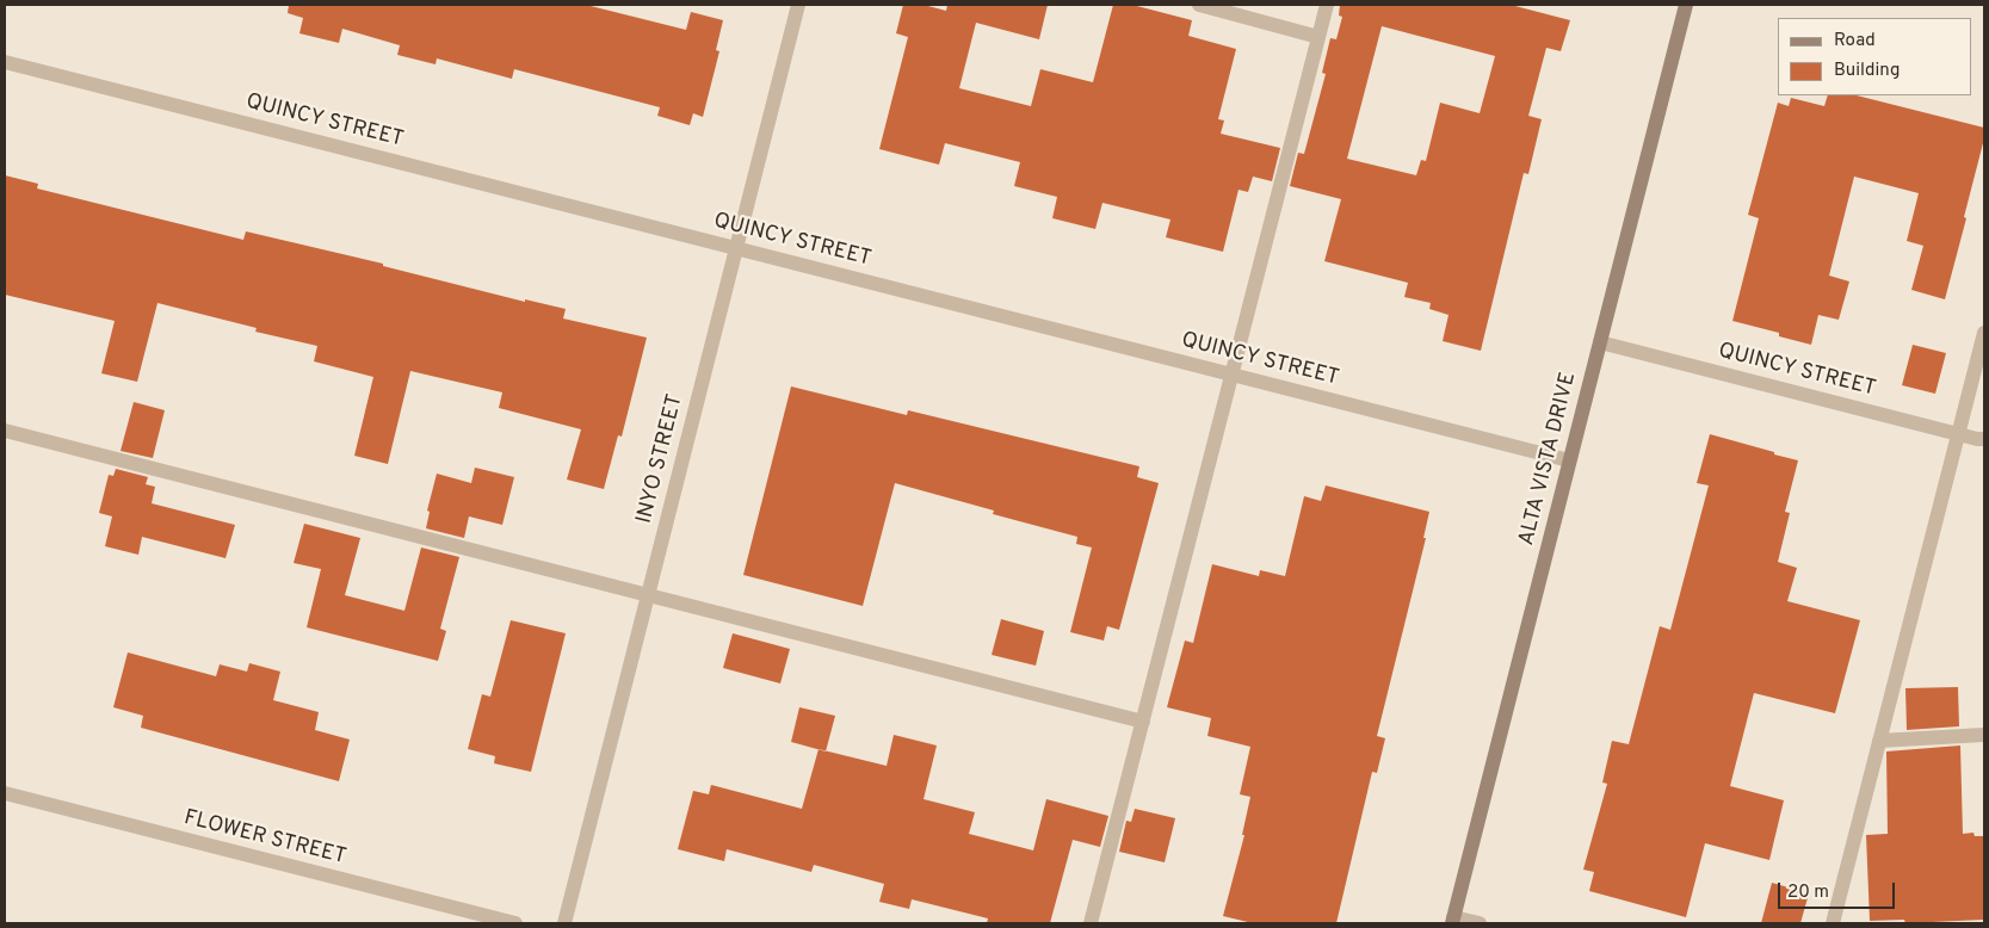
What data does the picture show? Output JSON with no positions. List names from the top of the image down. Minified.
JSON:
{"streets":{"street":["QUINCY STREET","INYO STREET","ALTA VISTA DRIVE","FLOWER STREET"]},"crossings":[["QUINCY STREET","INYO STREET"],["QUINCY STREET","ALTA VISTA DRIVE"]],"legend":["Road","Building"],"scale_bar":"20 m"}
